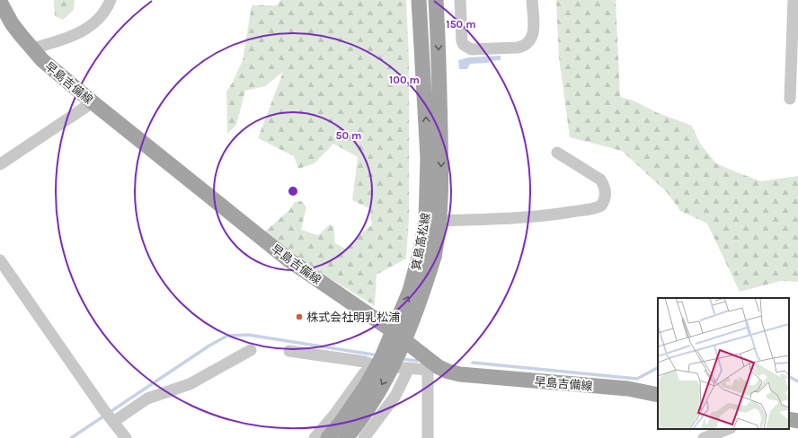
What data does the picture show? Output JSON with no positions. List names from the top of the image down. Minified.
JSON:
{"streets":{"main road":["早島吉備線","箕島高松線"]},"places":["株式会社明乳松浦"],"rings":["150 m","100 m","50 m"]}
